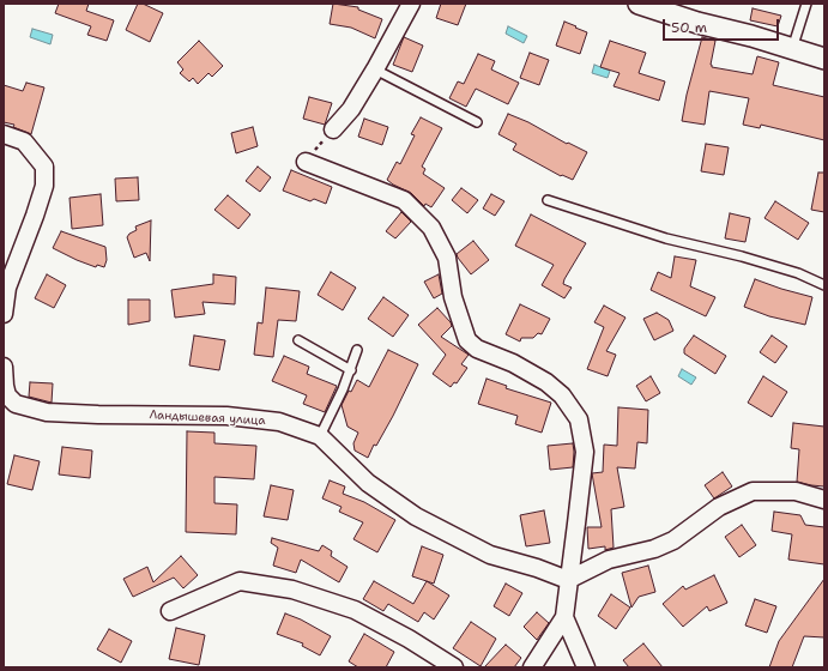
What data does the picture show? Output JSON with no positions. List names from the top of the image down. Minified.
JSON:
{"streets":{"street":["Ландышевая улица"]},"scale_bar":"50 m"}
